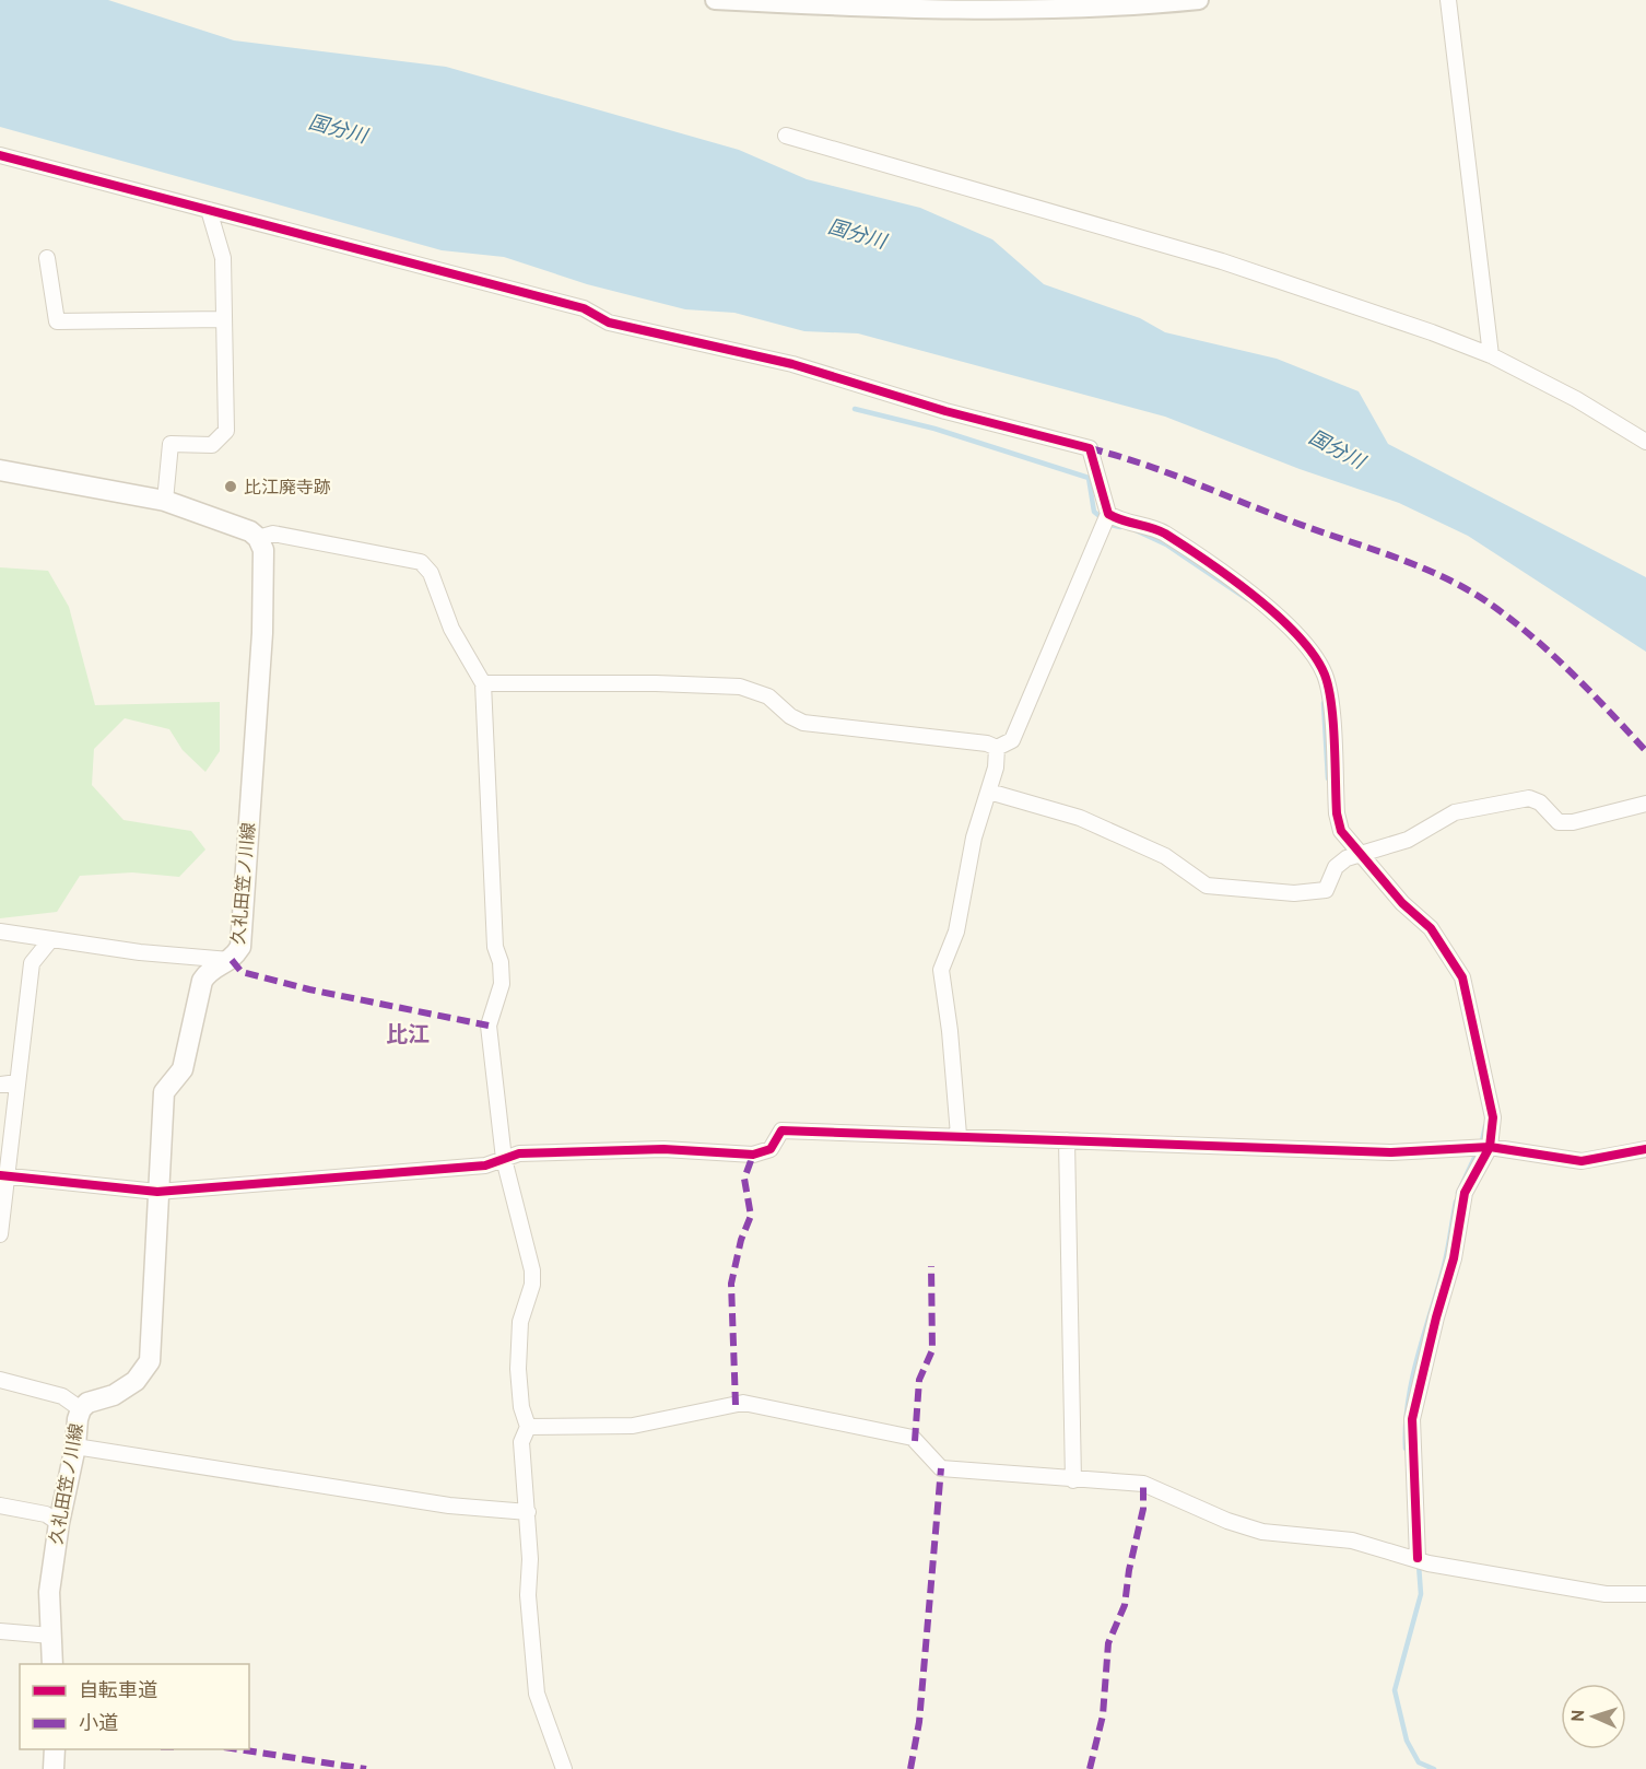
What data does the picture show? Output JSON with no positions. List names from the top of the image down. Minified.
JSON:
{"streets":{"main road":["久礼田笠ノ川線"]},"districts":["比江"],"water":["国分川"],"places":["比江廃寺跡"],"legend":["自転車道","小道"],"north":"left"}
